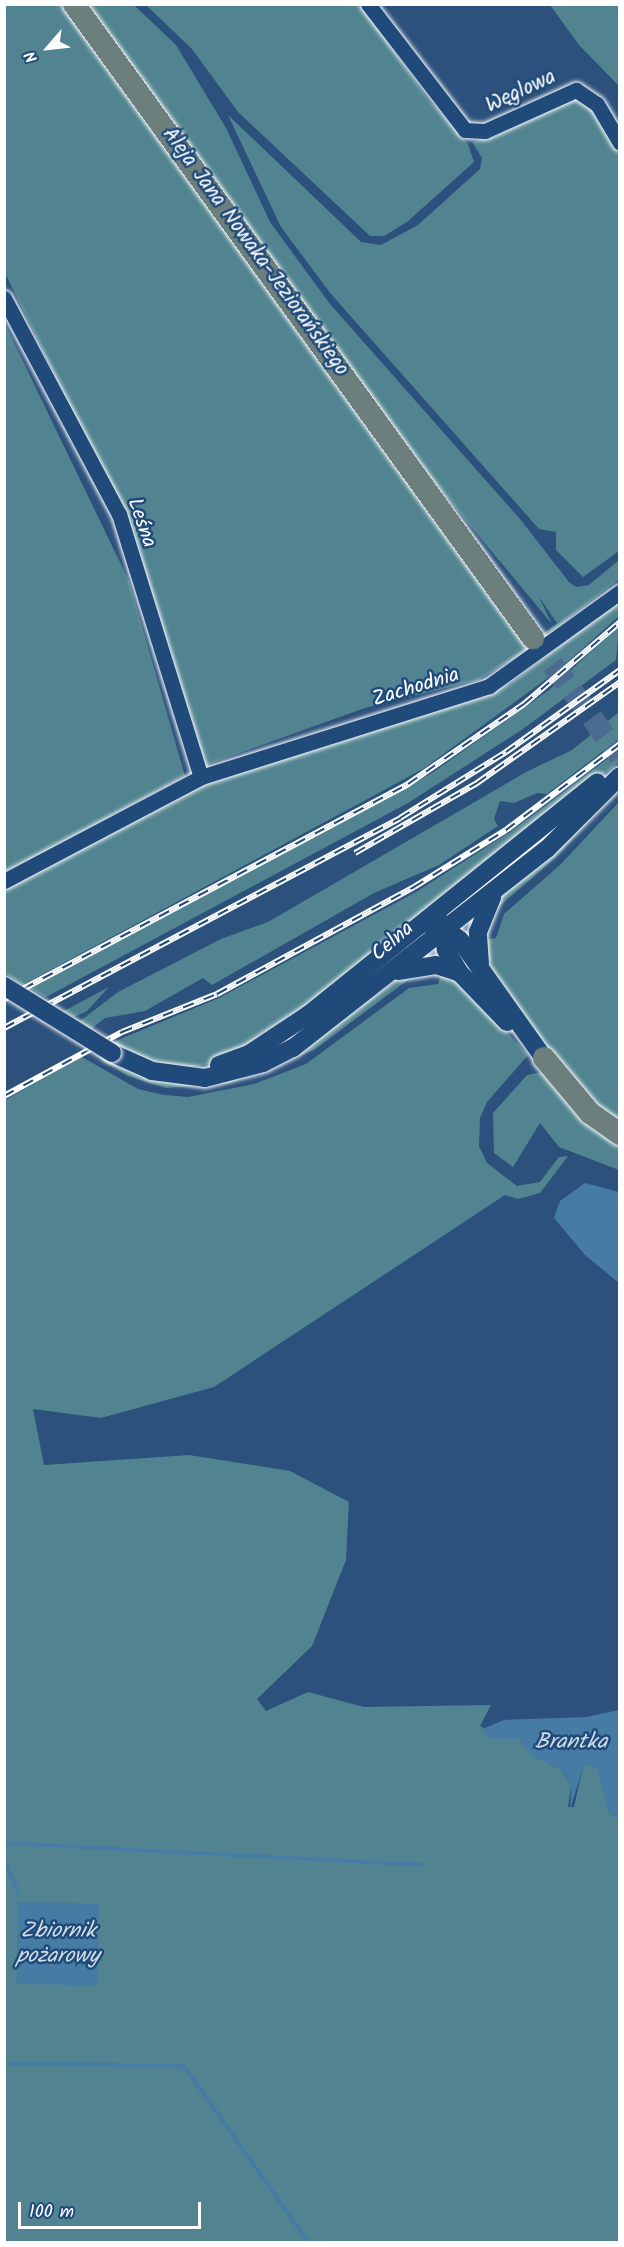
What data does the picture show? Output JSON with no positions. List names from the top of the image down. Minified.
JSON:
{"streets":{"main road":["Aleja Jana Nowaka-Jeziorańskiego"],"street":["Węglowa","Leśna","Zachodnia","Celna"]},"crossings":[["Leśna","Zachodnia"]],"water":["Brantka","Zbiornik pożarowy"],"scale_bar":"100 m","north":"bottom left"}
